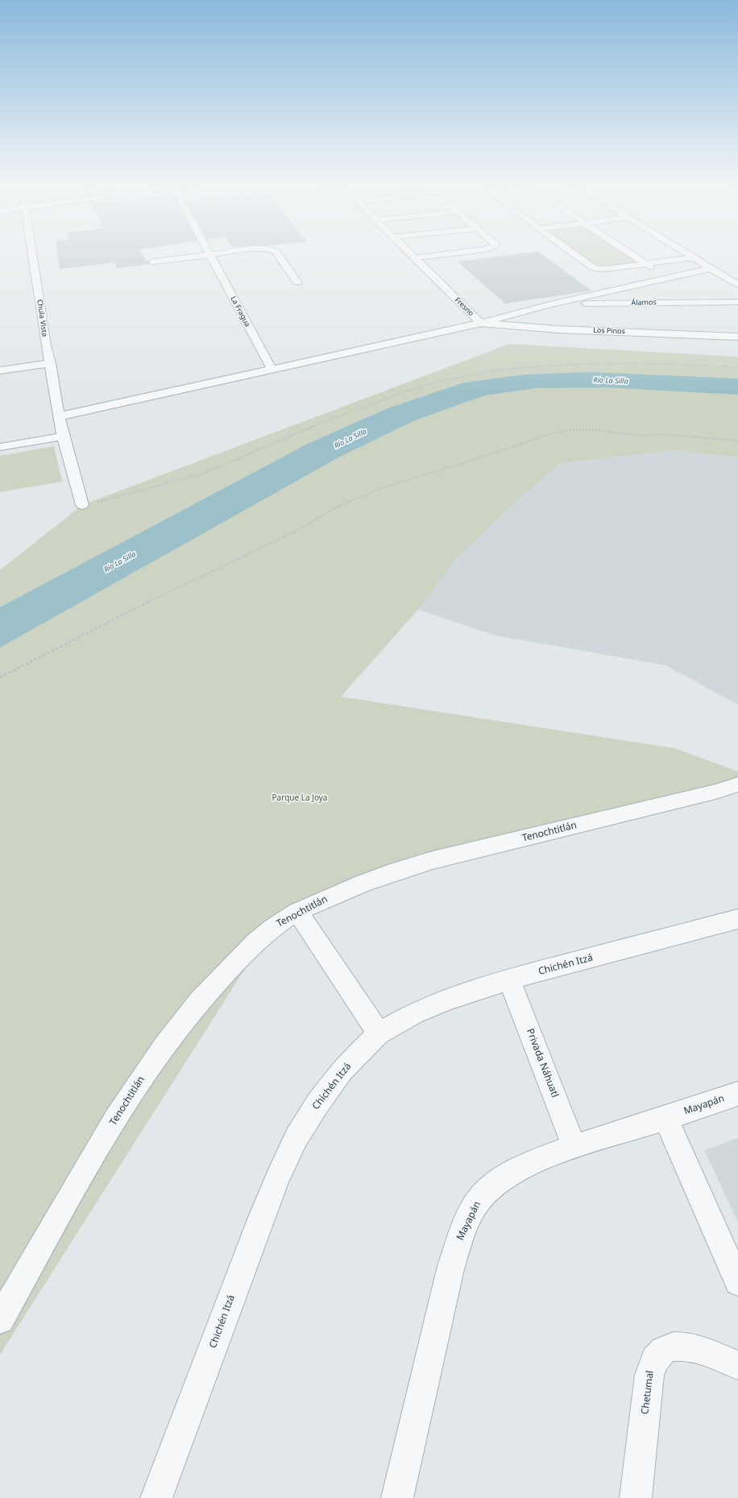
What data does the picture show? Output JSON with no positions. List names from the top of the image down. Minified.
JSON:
{"streets":{"street":["Álamos","Fresno","La Fragua","Chula Vista","Los Pinos","Tenochtitlán","Chichén Itzá","Privada Náhuatl","Mayapán","Chetumal"]},"crossings":[["Fresno","Los Pinos"],["Chichén Itzá","Privada Náhuatl"],["Privada Náhuatl","Mayapán"]],"water":["Río La Silla"],"parks":["Parque La Joya"]}
